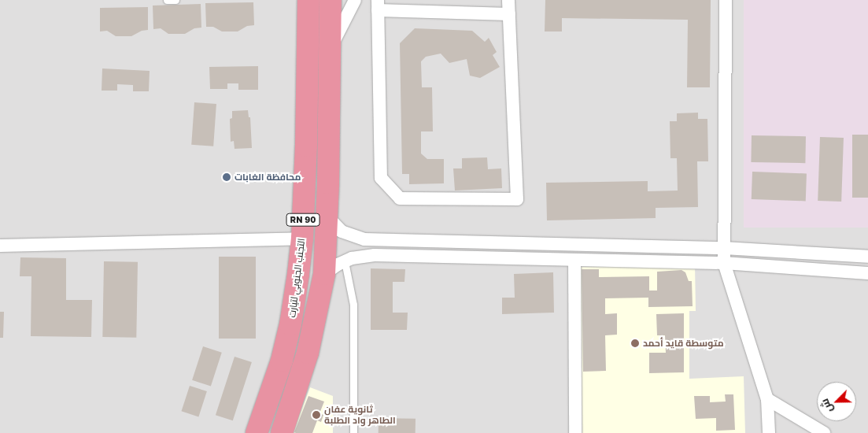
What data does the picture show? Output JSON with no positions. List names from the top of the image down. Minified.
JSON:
{"streets":{"highway":["RN 90","التجنب الجنوبي لتيارت"]},"places":["محافظة الغابات","متوسطة قايد أحمد","ثانوية عفان الطاهر واد الطلبة"],"north":"bottom left"}
